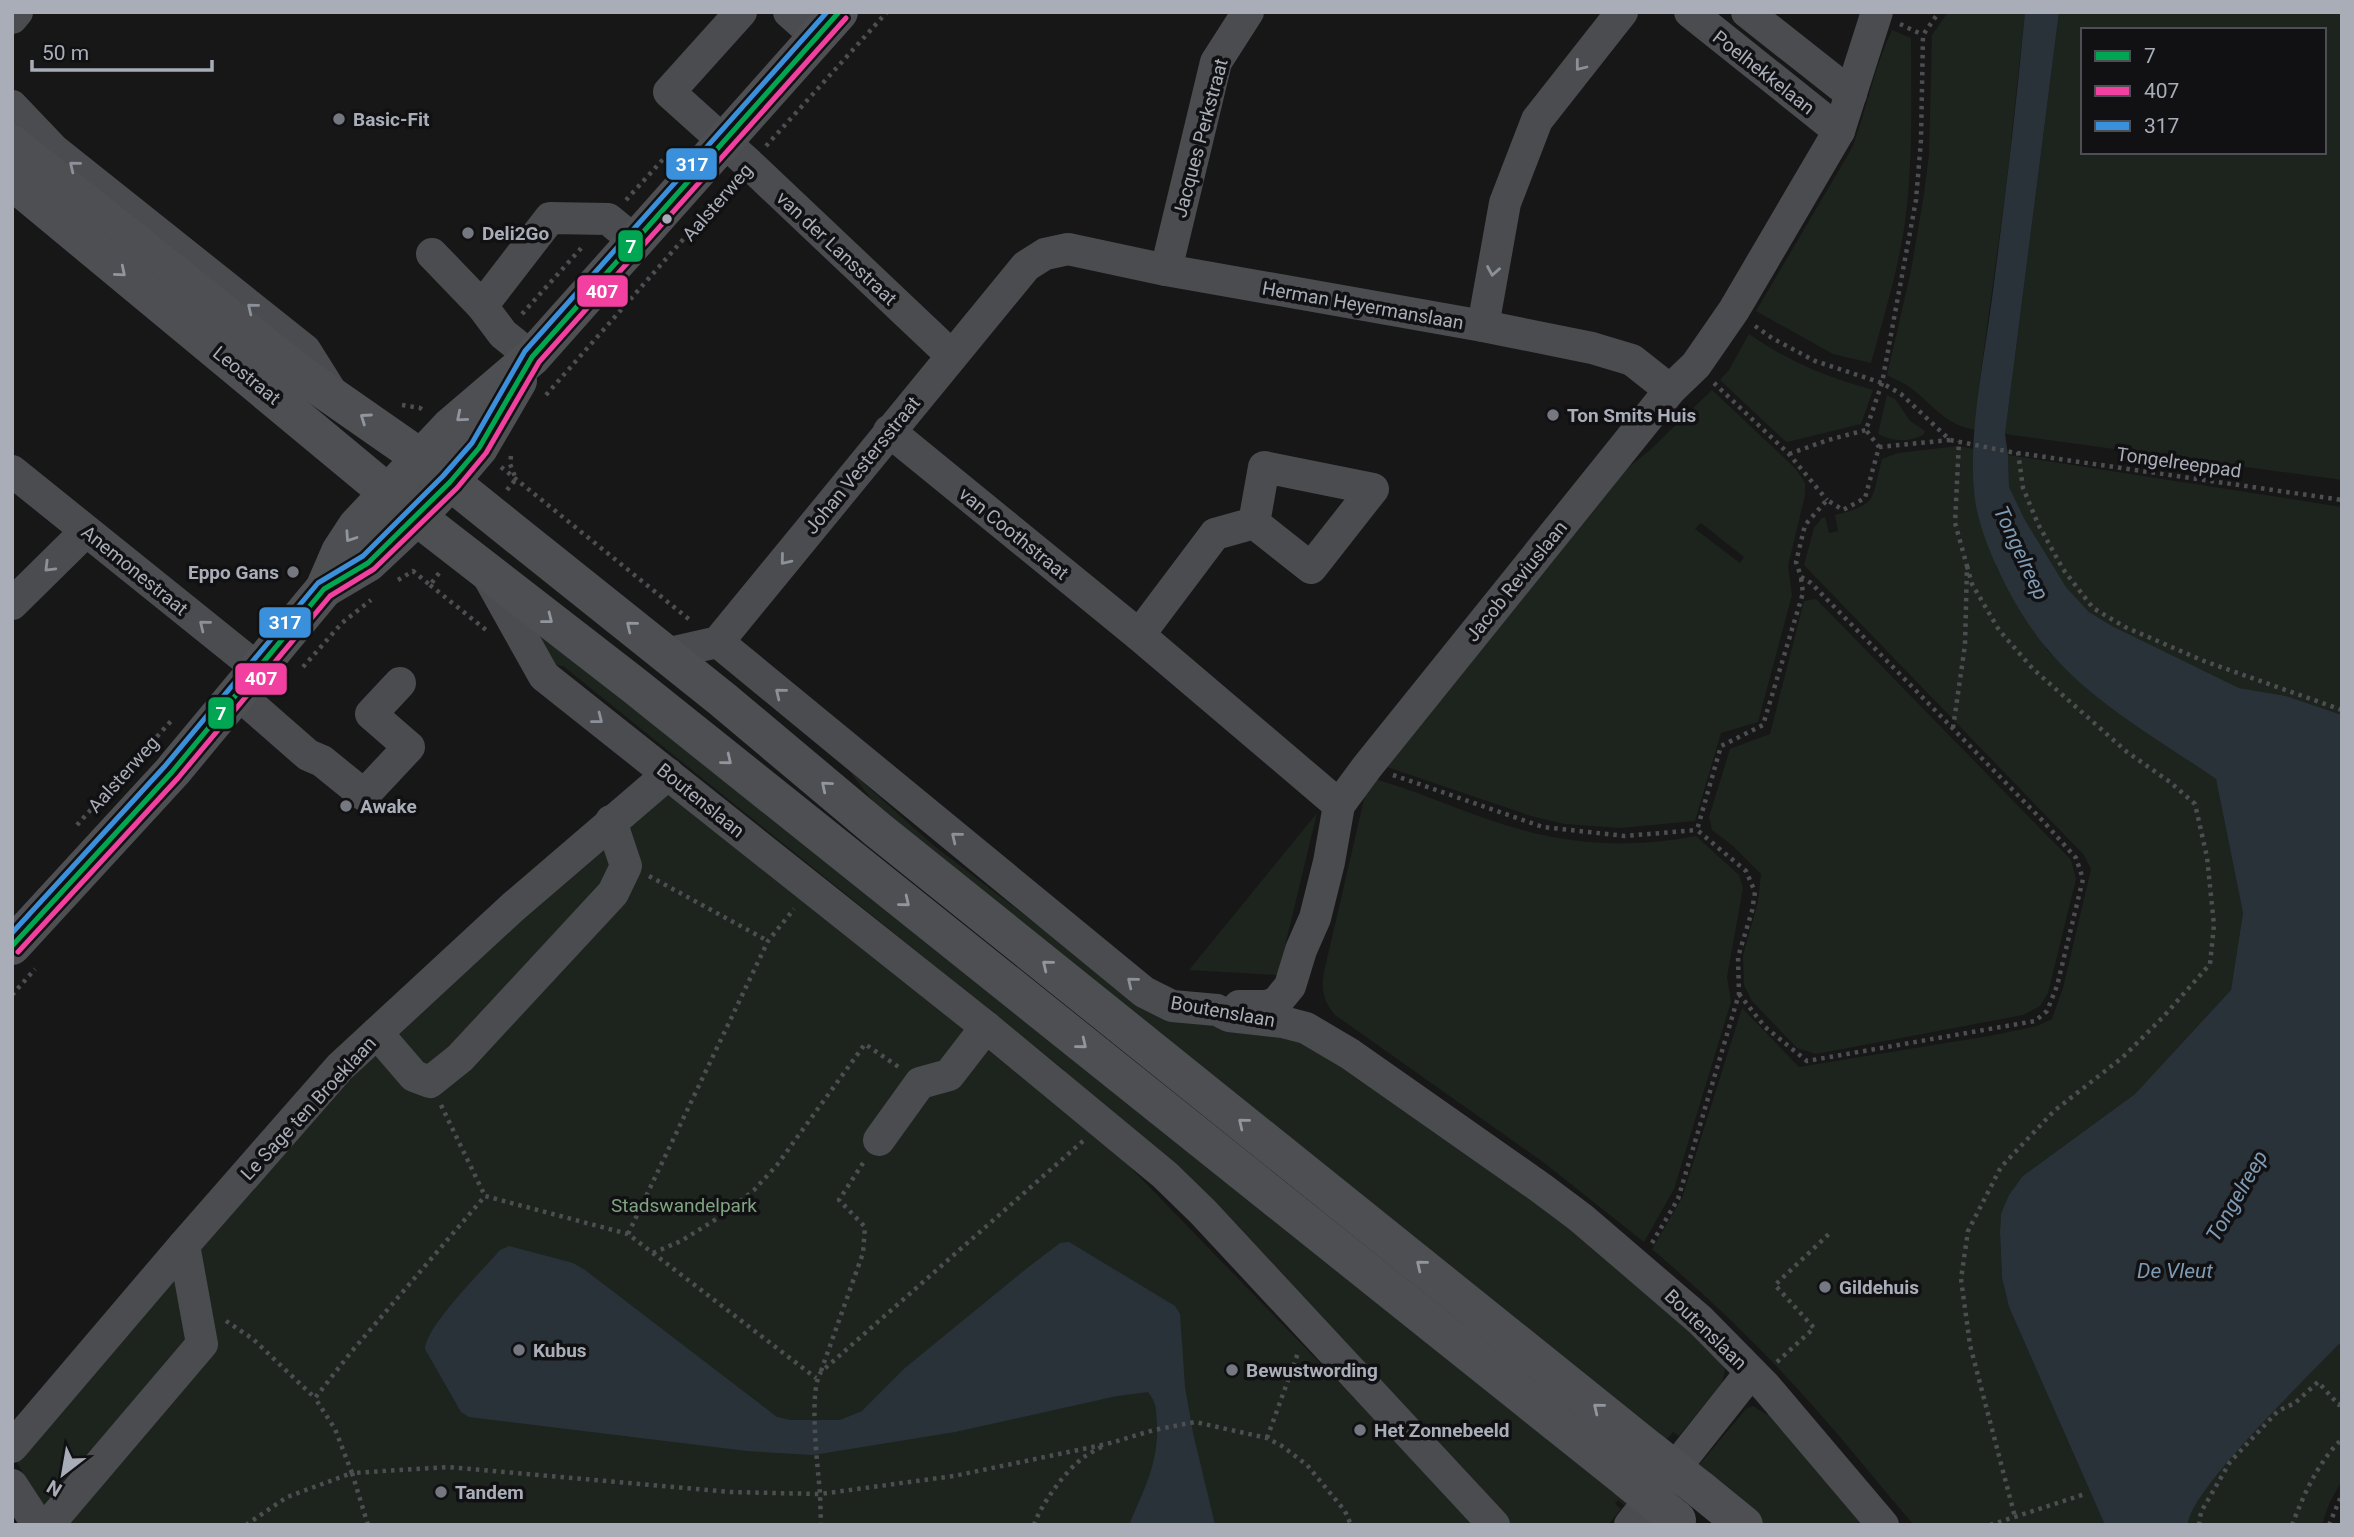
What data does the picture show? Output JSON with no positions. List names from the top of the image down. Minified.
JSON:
{"streets":{"main road":["Aalsterweg","Leostraat","Boutenslaan"],"street":["Poelhekkelaan","Jacques Perkstraat","van der Lansstraat","Herman Heyermanslaan","Johan Vestersstraat","van Coothstraat","Anemonestraat","Jacob Reviuslaan","Le Sage ten Broeklaan"],"path":["Tongelreeppad"]},"crossings":[["Poelhekkelaan","Jacob Reviuslaan"],["Jacques Perkstraat","Herman Heyermanslaan"],["Aalsterweg","van der Lansstraat"],["Aalsterweg","Leostraat"],["Aalsterweg","Anemonestraat"],["Aalsterweg","Boutenslaan"],["van der Lansstraat","Johan Vestersstraat"],["Herman Heyermanslaan","Johan Vestersstraat"],["Herman Heyermanslaan","Jacob Reviuslaan"],["Leostraat","Boutenslaan"],["Johan Vestersstraat","van Coothstraat"],["Johan Vestersstraat","Boutenslaan"],["van Coothstraat","Jacob Reviuslaan"],["Jacob Reviuslaan","Boutenslaan"],["Boutenslaan","Le Sage ten Broeklaan"]],"one_way":["Johan Vestersstraat"],"water":["Tongelreep","De Vleut"],"parks":["Stadswandelpark"],"places":["Basic-Fit","Deli2Go","Ton Smits Huis","Eppo Gans","Awake","Gildehuis","Kubus","Bewustwording","Het Zonnebeeld","Tandem"],"lines":["transit line 7","transit line 317","transit line 407"],"legend":["7","407","317"],"scale_bar":"50 m","north":"bottom left"}
